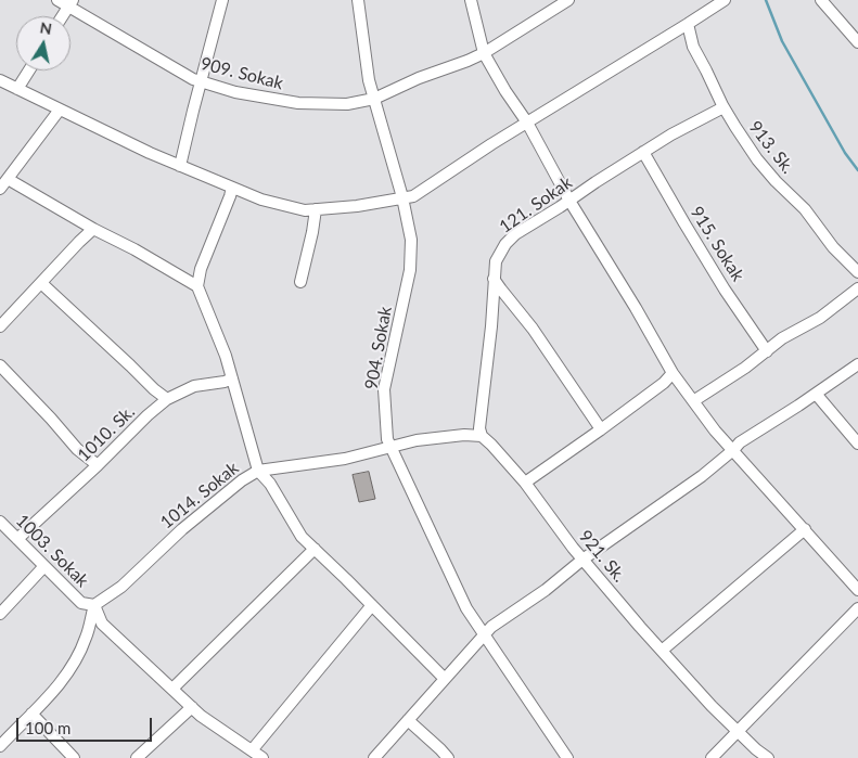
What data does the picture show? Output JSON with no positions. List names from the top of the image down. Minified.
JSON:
{"streets":{"street":["909. Sokak","913. Sk.","121. Sokak","915. Sokak","904. Sokak","1010. Sk.","1014. Sokak","1003. Sokak","921. Sk."]},"crossings":[["909. Sokak","904. Sokak"],["913. Sk.","121. Sokak"],["121. Sokak","915. Sokak"],["121. Sokak","921. Sk."],["904. Sokak","1014. Sokak"],["1010. Sk.","1003. Sokak"],["1014. Sokak","1003. Sokak"]],"scale_bar":"100 m","north":"top"}
